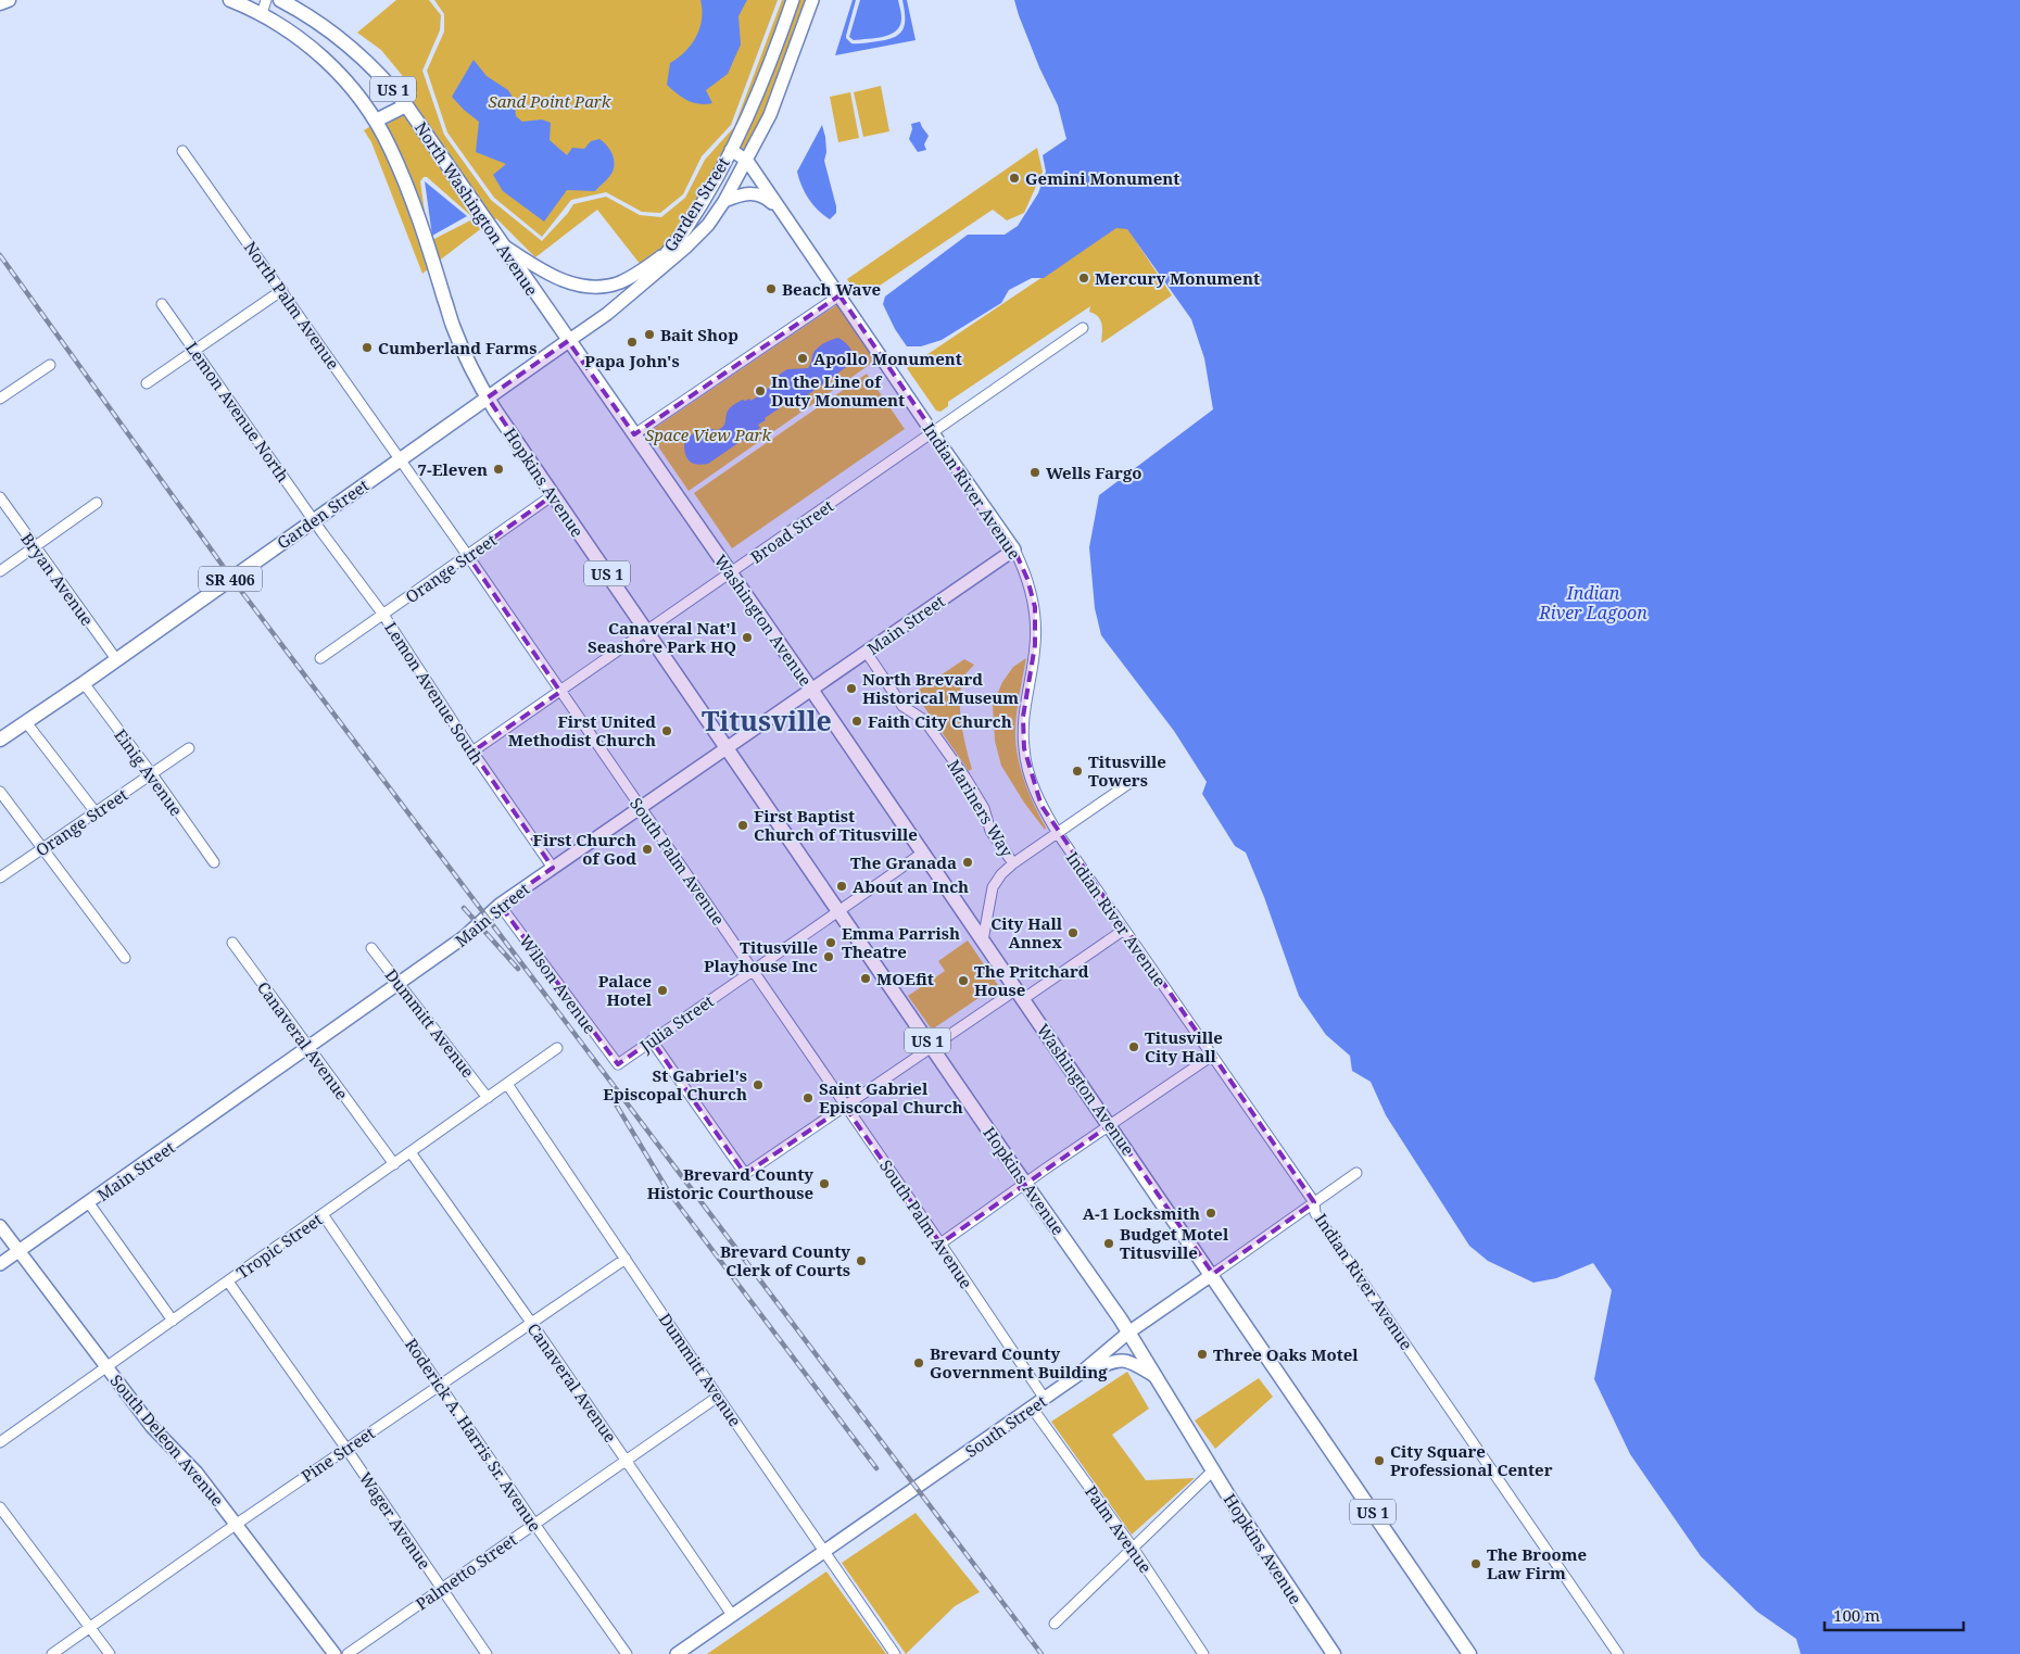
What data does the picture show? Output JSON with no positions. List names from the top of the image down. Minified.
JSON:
{"streets":{"main road":["US 1","Garden Street","North Washington Avenue","Hopkins Avenue","SR 406","Washington Avenue"],"street":["North Palm Avenue","Lemon Avenue North","Indian River Avenue","Broad Street","Orange Street","Bryan Avenue","Main Street","Lemon Avenue South","Einig Avenue","Mariners Way","South Palm Avenue","Wilson Avenue","Dummitt Avenue","Julia Street","Canaveral Avenue","Tropic Street","South Street","Roderick A. Harris Sr. Avenue","South Deleon Avenue","Pine Street","Wager Avenue","Palm Avenue","Palmetto Street"]},"crossings":[["US 1","Hopkins Avenue"],["Garden Street","North Washington Avenue"],["Garden Street","North Palm Avenue"],["Garden Street","Lemon Avenue North"],["Garden Street","Hopkins Avenue"],["Garden Street","Indian River Avenue"],["Garden Street","Bryan Avenue"],["Garden Street","Washington Avenue"],["Garden Street","Lemon Avenue South"],["Garden Street","Einig Avenue"],["Garden Street","South Palm Avenue"],["North Washington Avenue","Washington Avenue"],["North Palm Avenue","South Palm Avenue"],["Lemon Avenue North","Lemon Avenue South"],["Hopkins Avenue","Broad Street"],["Hopkins Avenue","Orange Street"],["Hopkins Avenue","Main Street"],["Hopkins Avenue","Julia Street"],["Hopkins Avenue","South Street"],["Indian River Avenue","Broad Street"],["Indian River Avenue","Main Street"],["Indian River Avenue","South Street"],["Broad Street","Washington Avenue"],["Broad Street","Lemon Avenue South"],["Broad Street","South Palm Avenue"],["Orange Street","Lemon Avenue South"],["Orange Street","Einig Avenue"],["Orange Street","South Palm Avenue"],["Washington Avenue","Main Street"],["Washington Avenue","Julia Street"],["Washington Avenue","South Street"],["Main Street","Lemon Avenue South"],["Main Street","Mariners Way"],["Main Street","South Palm Avenue"],["Main Street","Wilson Avenue"],["Main Street","Dummitt Avenue"],["Main Street","Canaveral Avenue"],["Main Street","South Deleon Avenue"],["South Palm Avenue","Julia Street"],["South Palm Avenue","South Street"],["Wilson Avenue","Julia Street"],["Dummitt Avenue","Tropic Street"],["Dummitt Avenue","South Street"],["Dummitt Avenue","Pine Street"],["Dummitt Avenue","Palmetto Street"],["Canaveral Avenue","Tropic Street"],["Canaveral Avenue","South Street"],["Canaveral Avenue","Pine Street"],["Canaveral Avenue","Palmetto Street"],["Tropic Street","Roderick A. Harris Sr. Avenue"],["Tropic Street","South Deleon Avenue"],["Tropic Street","Wager Avenue"],["South Street","Palm Avenue"],["Roderick A. Harris Sr. Avenue","Pine Street"],["Roderick A. Harris Sr. Avenue","Palmetto Street"],["South Deleon Avenue","Pine Street"],["Pine Street","Wager Avenue"],["Wager Avenue","Palmetto Street"]],"districts":["Titusville"],"water":["Indian River Lagoon"],"parks":["Sand Point Park","Space View Park"],"places":["Gemini Monument","Mercury Monument","Beach Wave","Bait Shop","Papa John's","Cumberland Farms","Apollo Monument","In the Line of Duty Monument","7-Eleven","Wells Fargo","Canaveral Nat'l Seashore Park HQ","North Brevard Historical Museum","Faith City Church","First United Methodist Church","Titusville Towers","First Baptist Church of Titusville","First Church of God","The Granada","About an Inch","City Hall Annex","Emma Parrish Theatre","Titusville Playhouse Inc","MOEfit","The Pritchard House","Palace Hotel","Titusville City Hall","St Gabriel's Episcopal Church","Saint Gabriel Episcopal Church","Brevard County Historic Courthouse","A-1 Locksmith","Budget Motel Titusville","Brevard County Clerk of Courts","Three Oaks Motel","Brevard County Government Building","City Square Professional Center","The Broome Law Firm"],"scale_bar":"100 m"}
